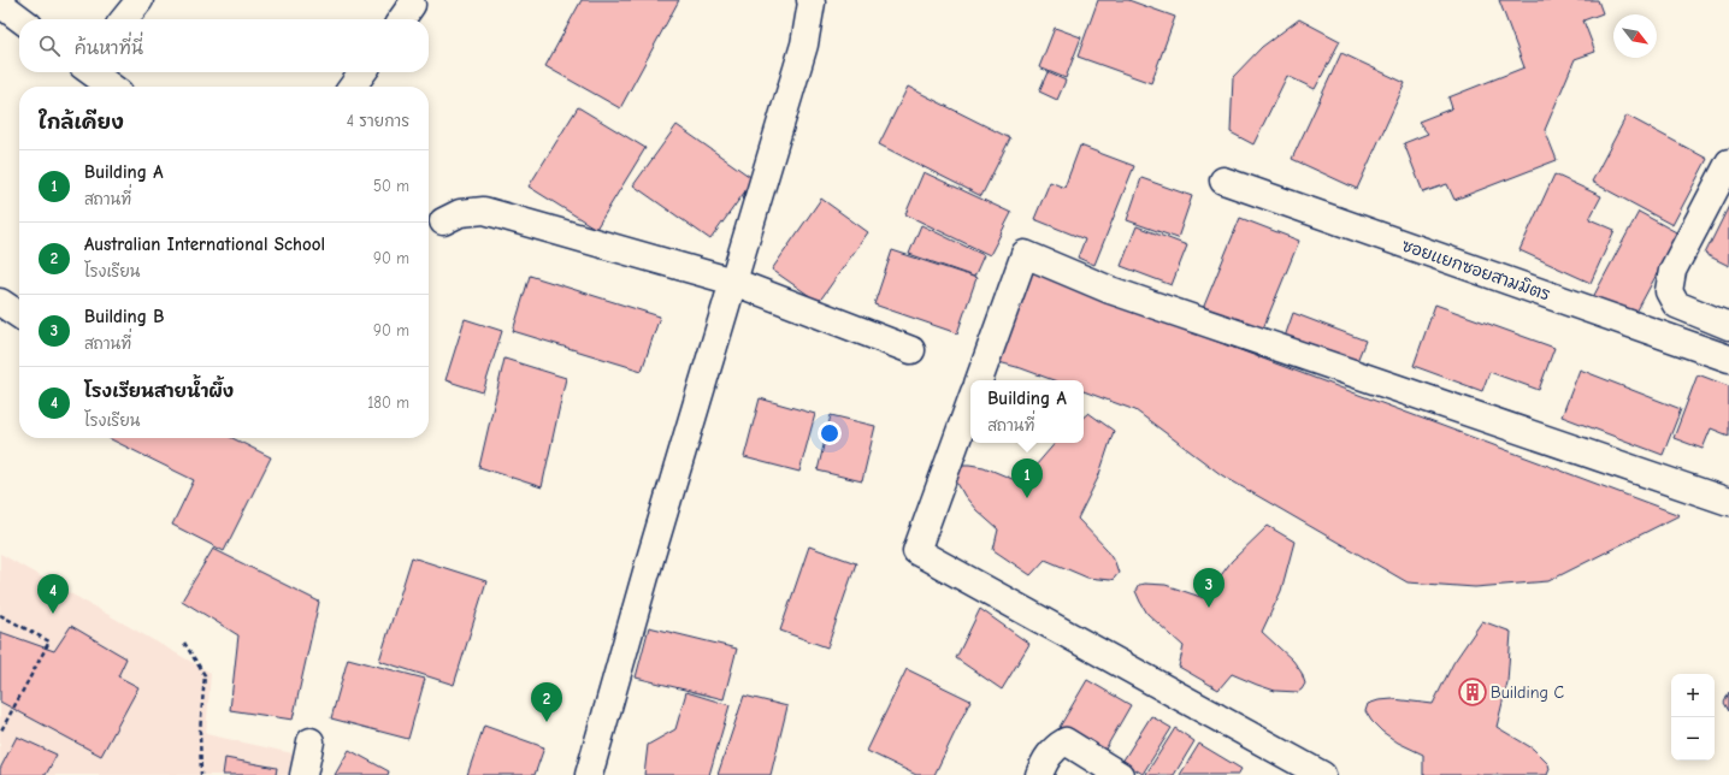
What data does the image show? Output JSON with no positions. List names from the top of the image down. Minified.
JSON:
{"streets":{"street":["ซอยแยกซอยสามมิตร"]},"places":{"building":["Building C"]},"north":"bottom right","page":{"search":"ค้นหาที่นี่","heading":["ใกล้เคียง","4 รายการ"],"list":[{"mark":"1","name":"Building A","note":"สถานที่","value":"50 m"},{"mark":"2","name":"Australian International School","note":"โรงเรียน","value":"90 m"},{"mark":"3","name":"Building B","note":"สถานที่","value":"90 m"},{"mark":"4","name":"โรงเรียนสายน้ำผึ้ง","note":"โรงเรียน","value":"180 m"}],"popup":["Building A","สถานที่"],"pins":["1","3","4","2"],"map_buttons":["+","−"]}}
